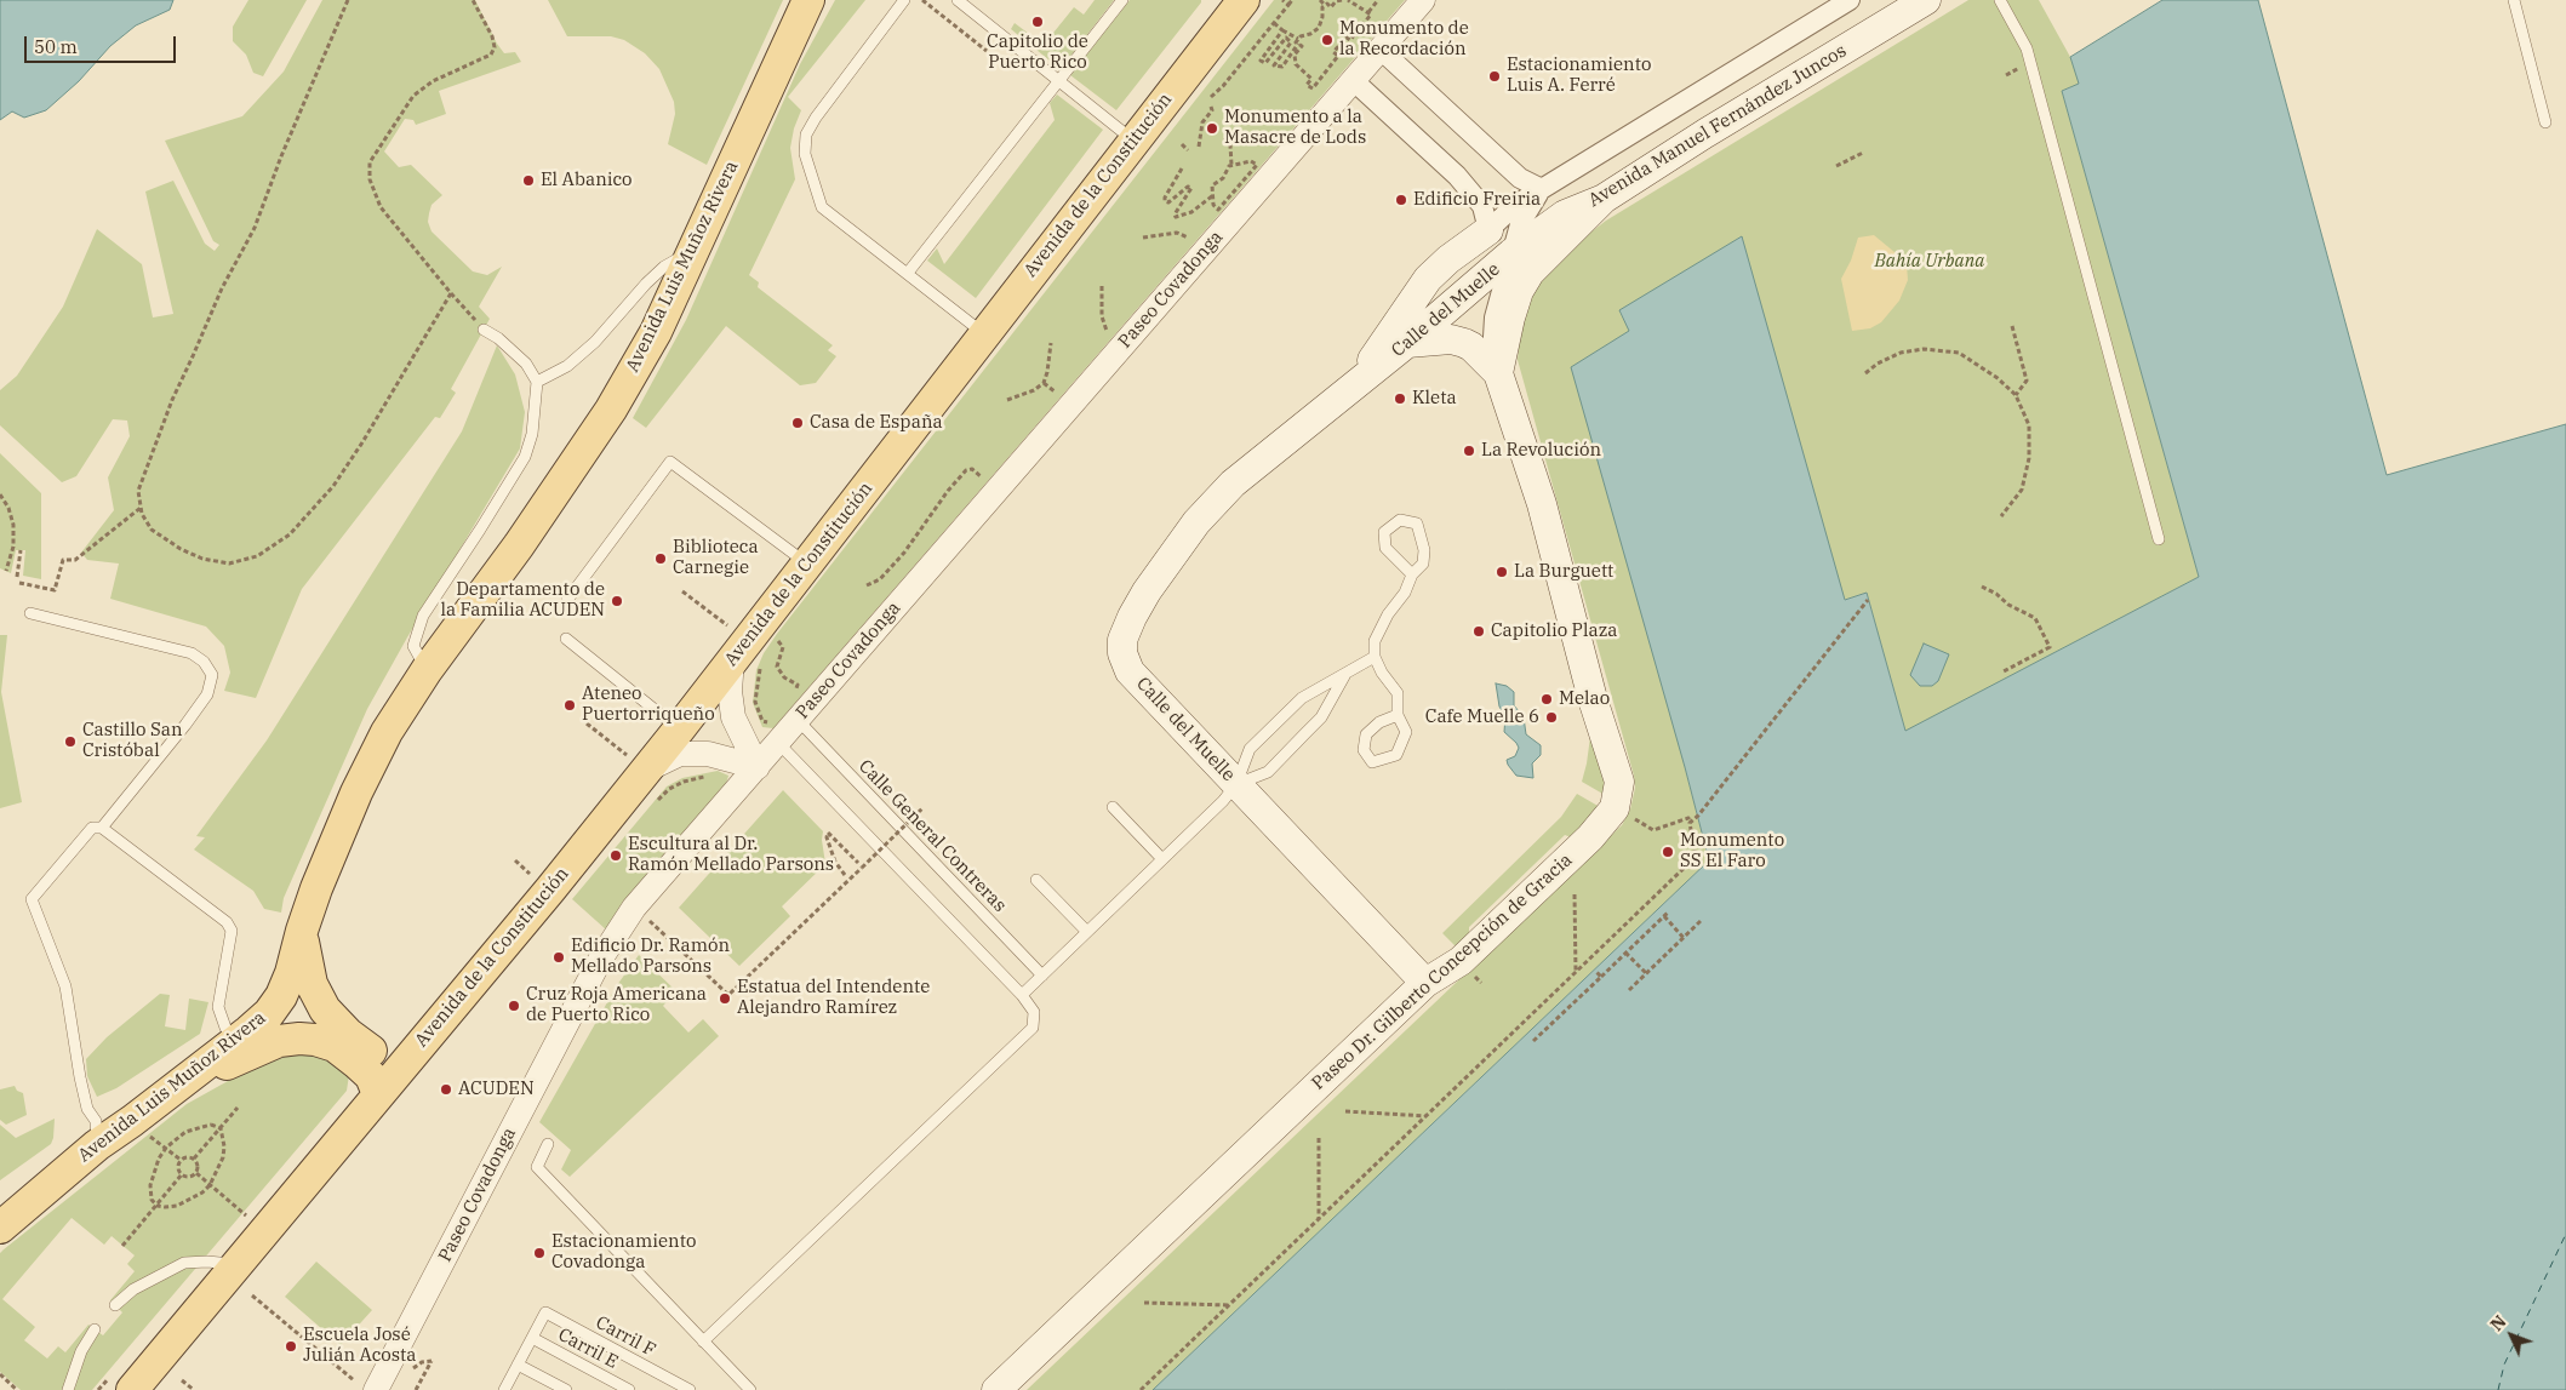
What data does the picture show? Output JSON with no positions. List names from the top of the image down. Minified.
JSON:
{"streets":{"main road":["Avenida Manuel Fernández Juncos","Avenida de la Constitución","Avenida Luis Muñoz Rivera","Calle del Muelle","Paseo Dr. Gilberto Concepción de Gracia"],"street":["Paseo Covadonga"],"lane":["Calle General Contreras","Carril F","Carril E"]},"crossings":[["Avenida Manuel Fernández Juncos","Calle del Muelle"],["Paseo Covadonga","Calle General Contreras"],["Calle del Muelle","Paseo Dr. Gilberto Concepción de Gracia"],["Carril F","Carril E"]],"parks":["Bahía Urbana"],"places":["Capitolio de Puerto Rico","Monumento de la Recordación","Estacionamiento Luis A. Ferré","Monumento a la Masacre de Lods","El Abanico","Edificio Freiria","Kleta","Casa de España","La Revolución","Biblioteca Carnegie","La Burguett","Departamento de la Familia ACUDEN","Capitolio Plaza","Melao","Ateneo Puertorriqueño","Cafe Muelle 6","Castillo San Cristóbal","Monumento SS El Faro","Escultura al Dr. Ramón Mellado Parsons","Edificio Dr. Ramón Mellado Parsons","Estatua del Intendente Alejandro Ramírez","Cruz Roja Americana de Puerto Rico","ACUDEN","Estacionamiento Covadonga","Escuela José Julián Acosta"],"scale_bar":"50 m","north":"top left"}
